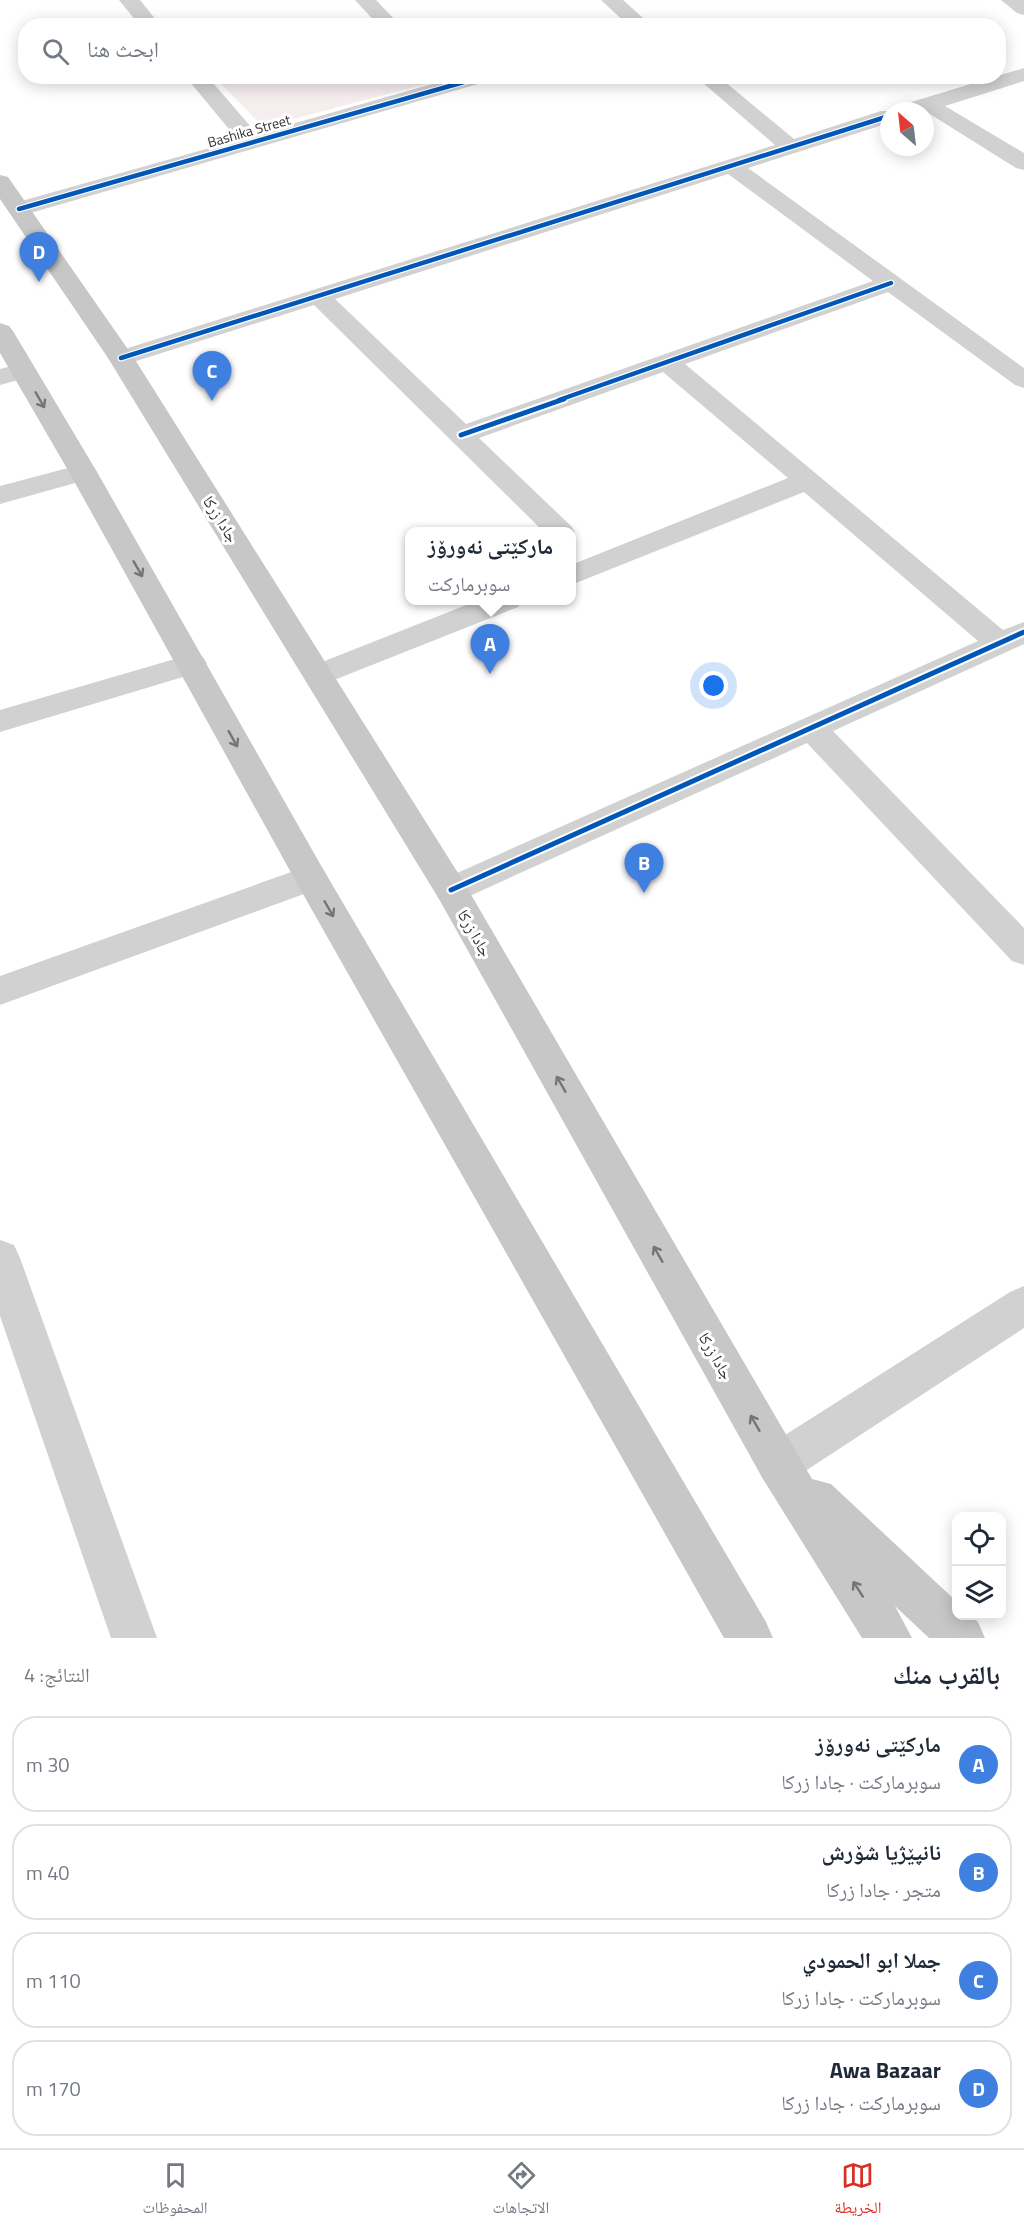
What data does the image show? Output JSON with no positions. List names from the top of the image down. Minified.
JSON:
{"streets":{"main road":["جادا زرکا"],"street":["Bashika Street"]},"crossings":[["Bashika Street","جادا زرکا"]],"north":"top left","page":{"search":"ابحث هنا","pins":["D","C","A","B"],"popup":["مارکێتی نەورۆز","سوبرماركت"],"heading":["بالقرب منك","النتائج: 4"],"list":[{"mark":"A","name":"مارکێتی نەورۆز","note":"سوبرماركت · جادا زرکا","value":"30 m"},{"mark":"B","name":"نانپێژیا شۆرش","note":"متجر · جادا زرکا","value":"40 m"},{"mark":"C","name":"جملا ابو الحمودي","note":"سوبرماركت · جادا زرکا","value":"110 m"},{"mark":"D","name":"Awa Bazaar","note":"سوبرماركت · جادا زرکا","value":"170 m"}],"nav":["الخريطة","الاتجاهات","المحفوظات"]}}
